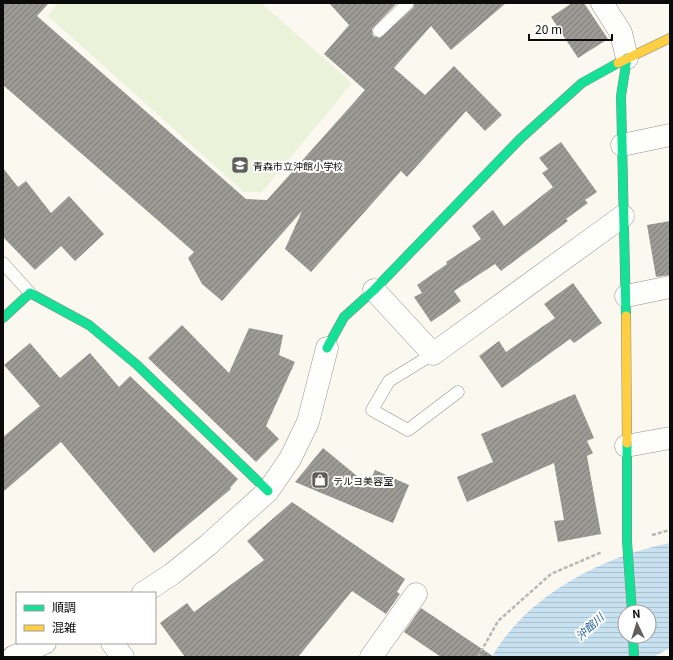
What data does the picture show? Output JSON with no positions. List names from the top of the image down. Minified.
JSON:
{"water":["沖館川"],"places":{"school or university":["青森市立沖館小学校"],"shop":["テルヨ美容室"]},"legend":["順調","混雑"],"scale_bar":"20 m","north":"top"}
